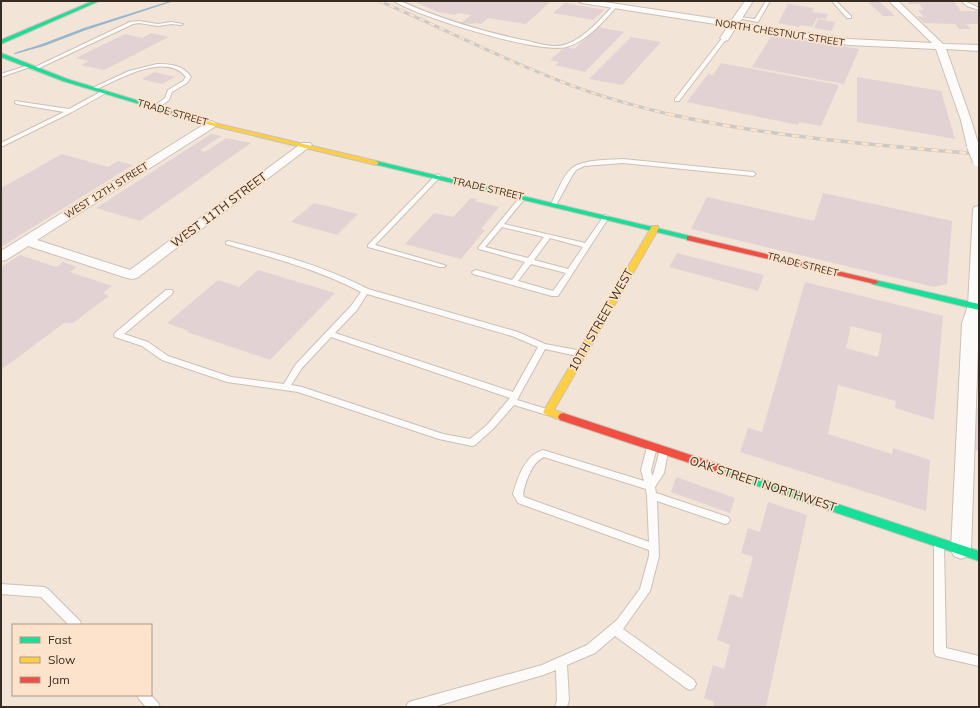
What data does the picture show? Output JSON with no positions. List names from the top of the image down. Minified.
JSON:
{"streets":{"street":["NORTH CHESTNUT STREET","TRADE STREET","WEST 12TH STREET","WEST 11TH STREET","10TH STREET WEST","OAK STREET NORTHWEST"]},"crossings":[["TRADE STREET","WEST 12TH STREET"],["TRADE STREET","WEST 11TH STREET"],["TRADE STREET","10TH STREET WEST"],["WEST 12TH STREET","WEST 11TH STREET"],["10TH STREET WEST","OAK STREET NORTHWEST"]],"legend":["Fast","Slow","Jam"]}
